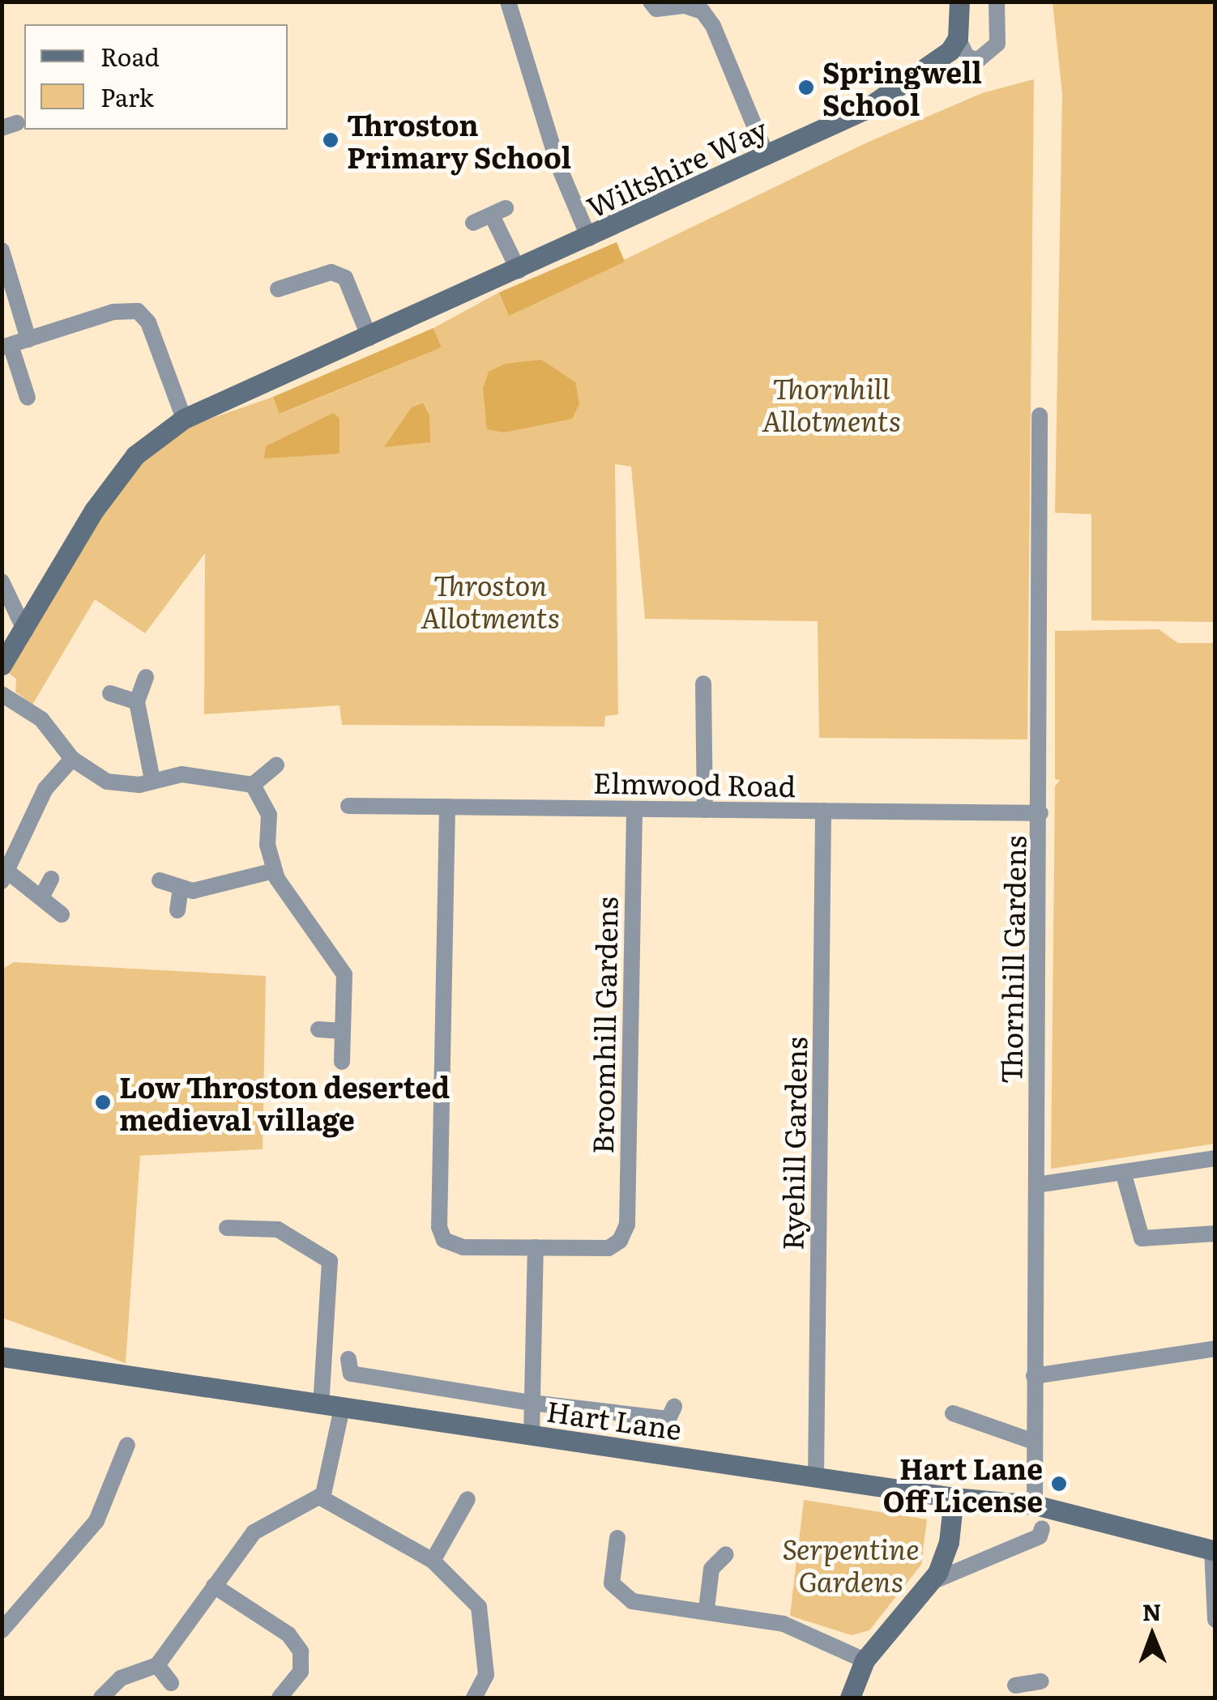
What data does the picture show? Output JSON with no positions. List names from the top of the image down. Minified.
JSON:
{"streets":{"street":["Wiltshire Way","Elmwood Road","Thornhill Gardens","Broomhill Gardens","Ryehill Gardens","Hart Lane"]},"crossings":[["Elmwood Road","Thornhill Gardens"],["Elmwood Road","Broomhill Gardens"],["Elmwood Road","Ryehill Gardens"],["Thornhill Gardens","Hart Lane"],["Ryehill Gardens","Hart Lane"]],"parks":["Thornhill Allotments","Throston Allotments","Serpentine Gardens"],"places":["Springwell School","Throston Primary School","Low Throston deserted medieval village","Hart Lane Off License"],"legend":["Road","Park"],"north":"top"}
